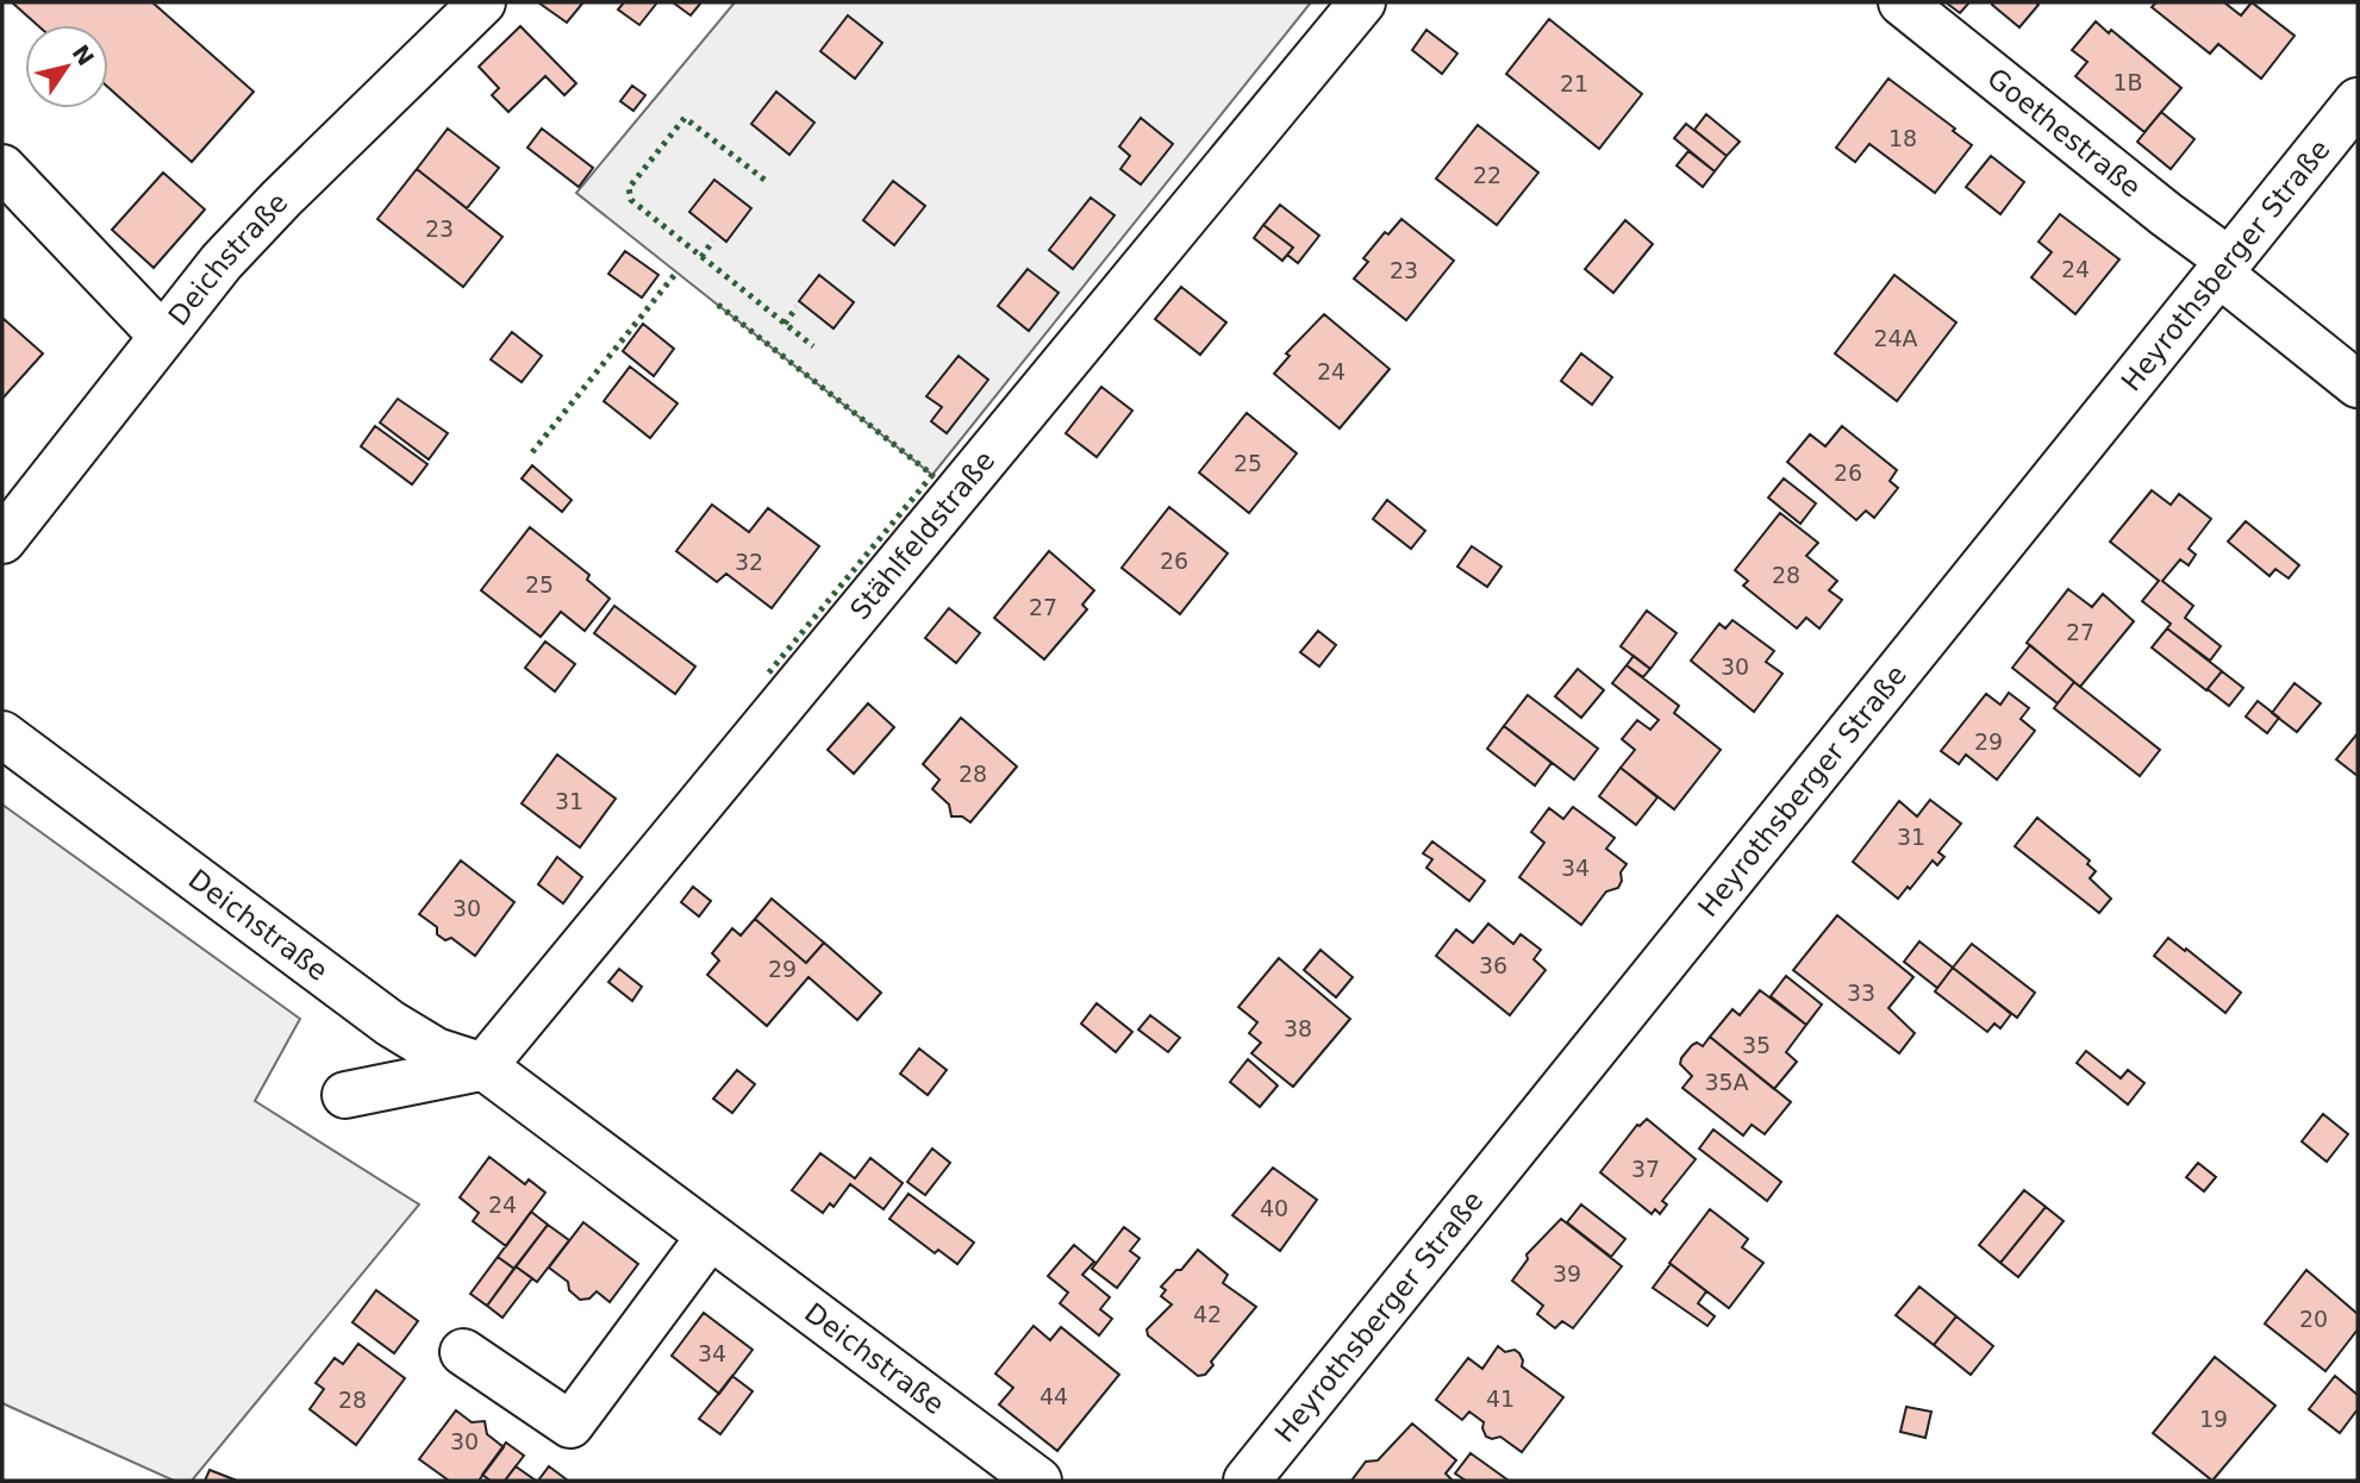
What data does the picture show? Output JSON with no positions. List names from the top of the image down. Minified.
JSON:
{"streets":{"street":["Goethestraße","Deichstraße","Heyrothsberger Straße","Stählfeldstraße"]},"crossings":[["Goethestraße","Heyrothsberger Straße"],["Deichstraße","Stählfeldstraße"]],"house_numbers":["1B","21","18","22","23","24","23","24A","24","25","26","26","32","28","25","27","27","30","29","28","31","31","34","30","36","29","33","38","35","35A","37","24","40","39","42","20","34","44","41","28","19","30"],"north":"top right"}
